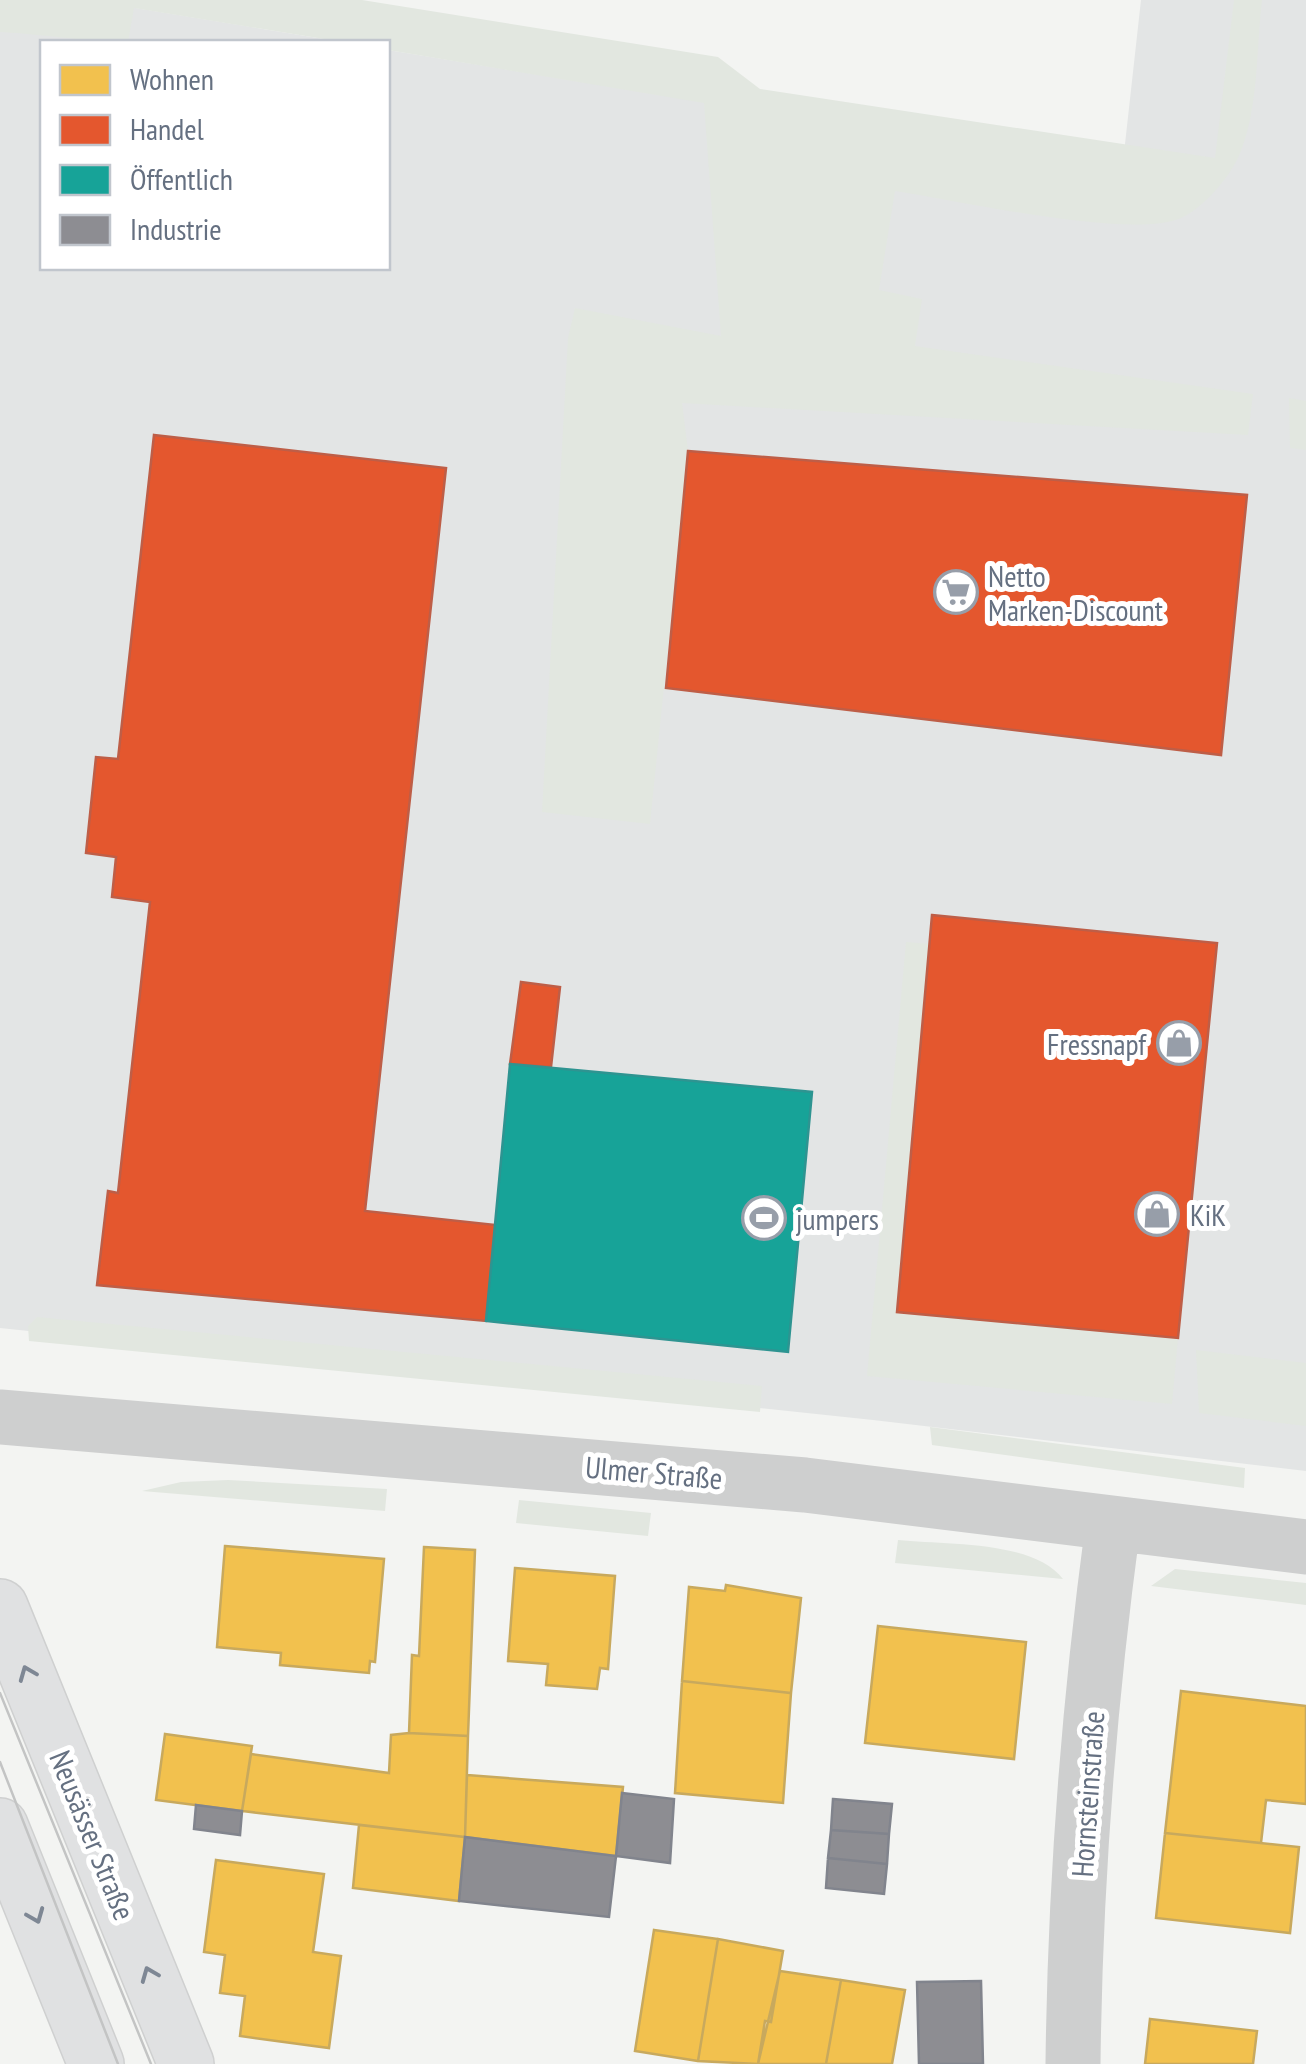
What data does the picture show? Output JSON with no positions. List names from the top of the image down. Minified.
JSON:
{"streets":{"main road":["Neusässer Straße"],"street":["Ulmer Straße","Hornsteinstraße"]},"crossings":[["Ulmer Straße","Hornsteinstraße"]],"places":{"supermarket":["Netto Marken-Discount"],"shop":["Fressnapf","KiK"],"sports":["jumpers"]},"legend":["Wohnen","Handel","Öffentlich","Industrie"]}
